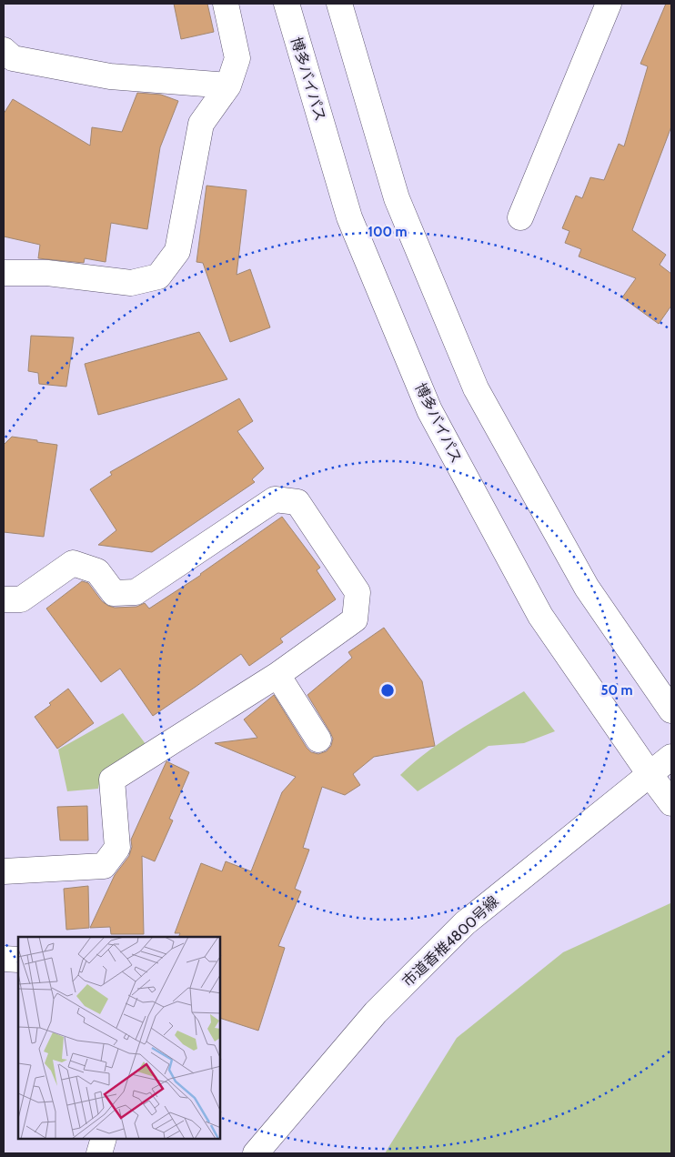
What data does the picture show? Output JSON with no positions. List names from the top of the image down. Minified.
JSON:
{"streets":{"main road":["博多バイパス","市道香椎4800号線"]},"crossings":[["博多バイパス","市道香椎4800号線"]],"rings":["100 m","50 m"]}
